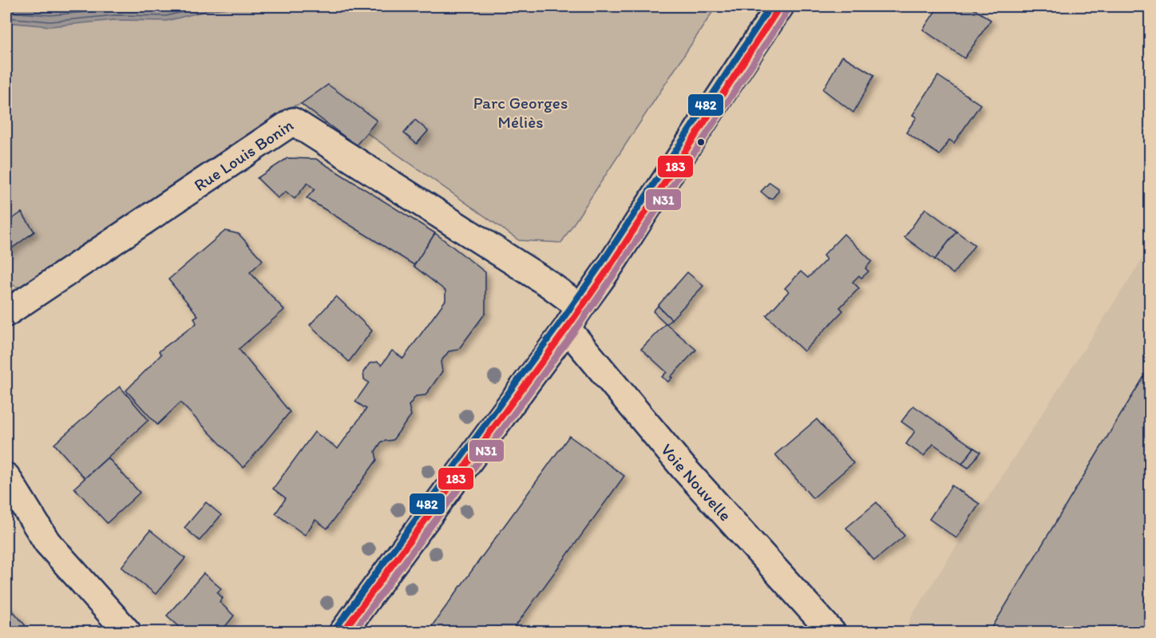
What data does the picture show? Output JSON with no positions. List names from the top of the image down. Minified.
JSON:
{"streets":{"street":["Rue Louis Bonin","Voie Nouvelle"]},"crossings":[["Rue Louis Bonin","Voie Nouvelle"]],"parks":["Parc Georges Méliès"],"lines":["transit line 183","transit line 482","transit line N31"]}
